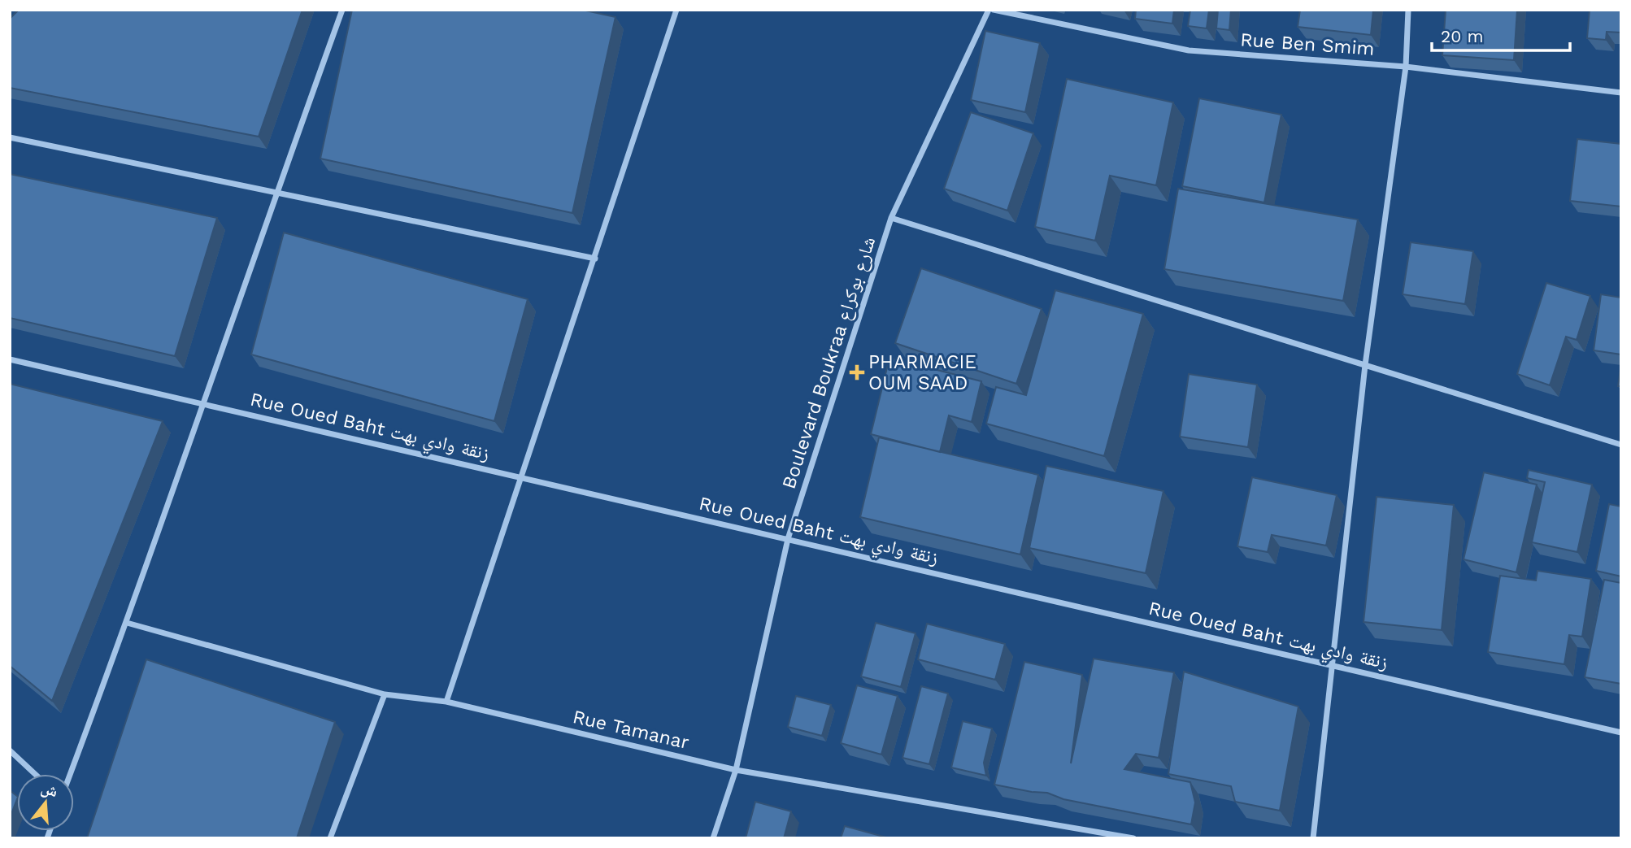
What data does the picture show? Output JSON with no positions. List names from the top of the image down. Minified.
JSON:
{"streets":{"street":["Rue Ben Smim","Boulevard Boukraa شارع بوكراع","Rue Oued Baht زنقة وادي بهت","Rue Tamanar"]},"crossings":[["Boulevard Boukraa شارع بوكراع","Rue Oued Baht زنقة وادي بهت"],["Boulevard Boukraa شارع بوكراع","Rue Tamanar"]],"places":{"health":["PHARMACIE OUM SAAD"]},"scale_bar":"20 m","north":"top"}
